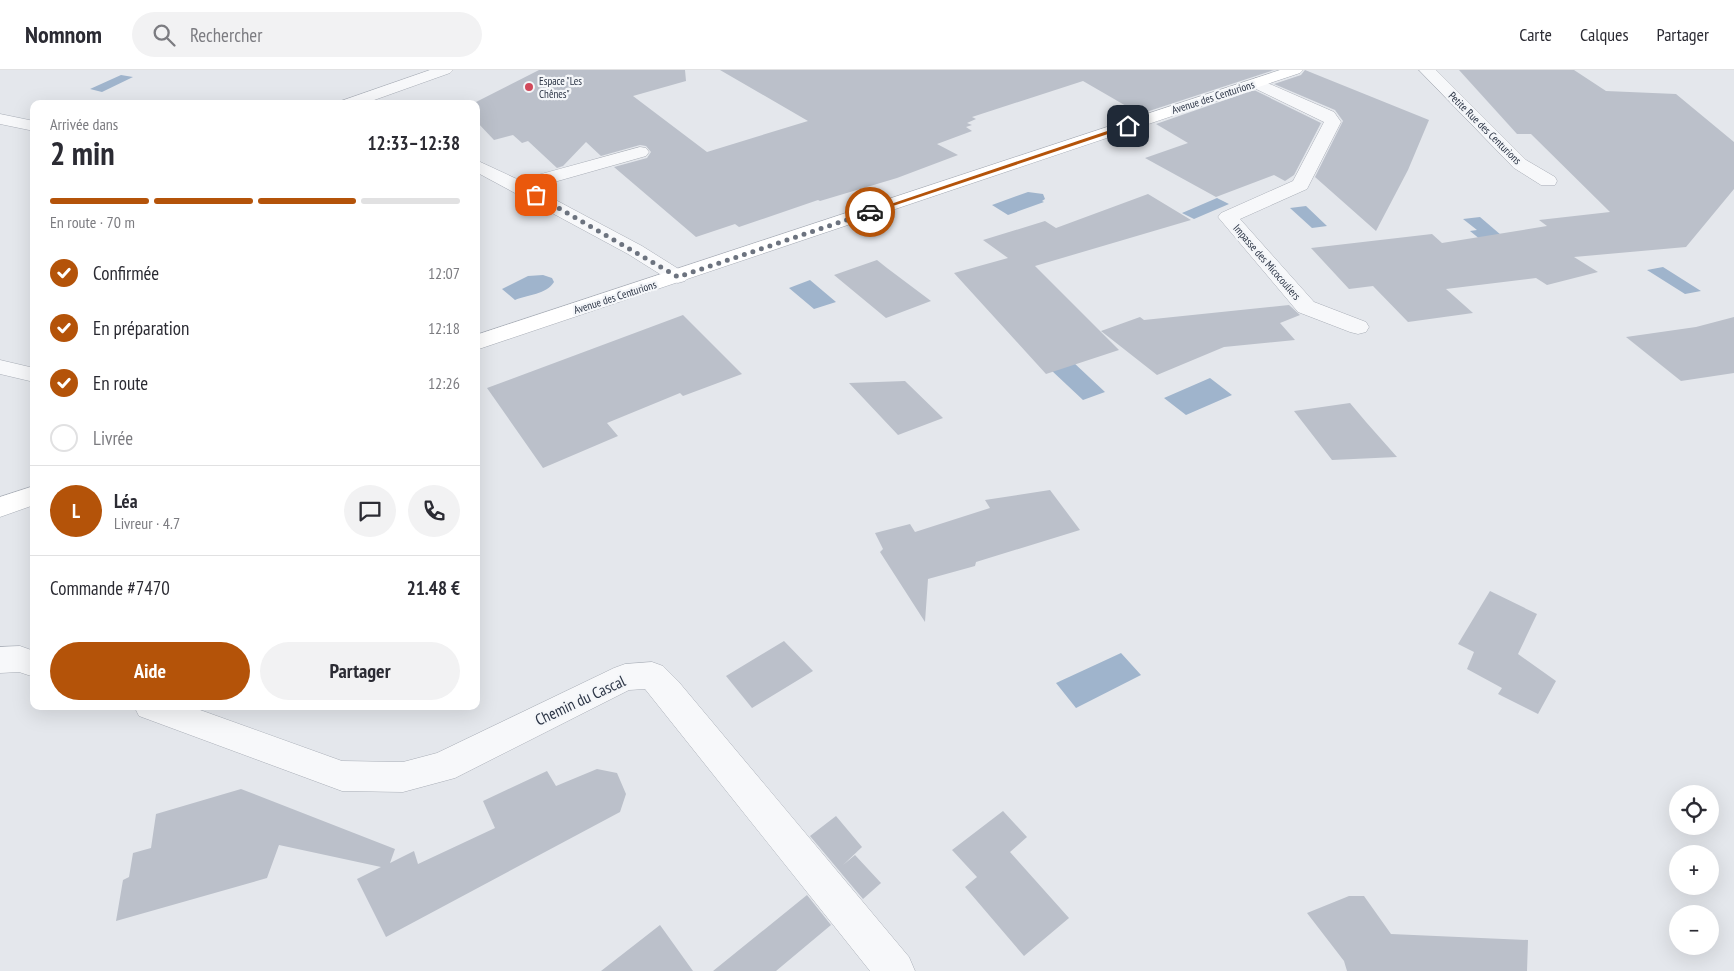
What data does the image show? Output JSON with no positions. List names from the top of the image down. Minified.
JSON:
{"streets":{"street":["Avenue des Centurions","Petite Rue des Centurions","Impasse des Micocouliers","Chemin du Cascal"]},"crossings":[["Avenue des Centurions","Impasse des Micocouliers"]],"places":["Espace \"Les Chênes\""],"page":{"header":"Nomnom","search":"Rechercher","nav":["Carte","Calques","Partager"],"heading":["2 min","Arrivée dans","12:33–12:38"],"panel":["Léa","Livreur · 4.7","Commande #7470","21.48 €"],"bar":"En route · 70 m","list":[["Confirmée","12:07"],["En préparation","12:18"],["En route","12:26"],"Livrée"],"round":"L","buttons":["Aide","Partager"],"map_buttons":["+","−"]}}
